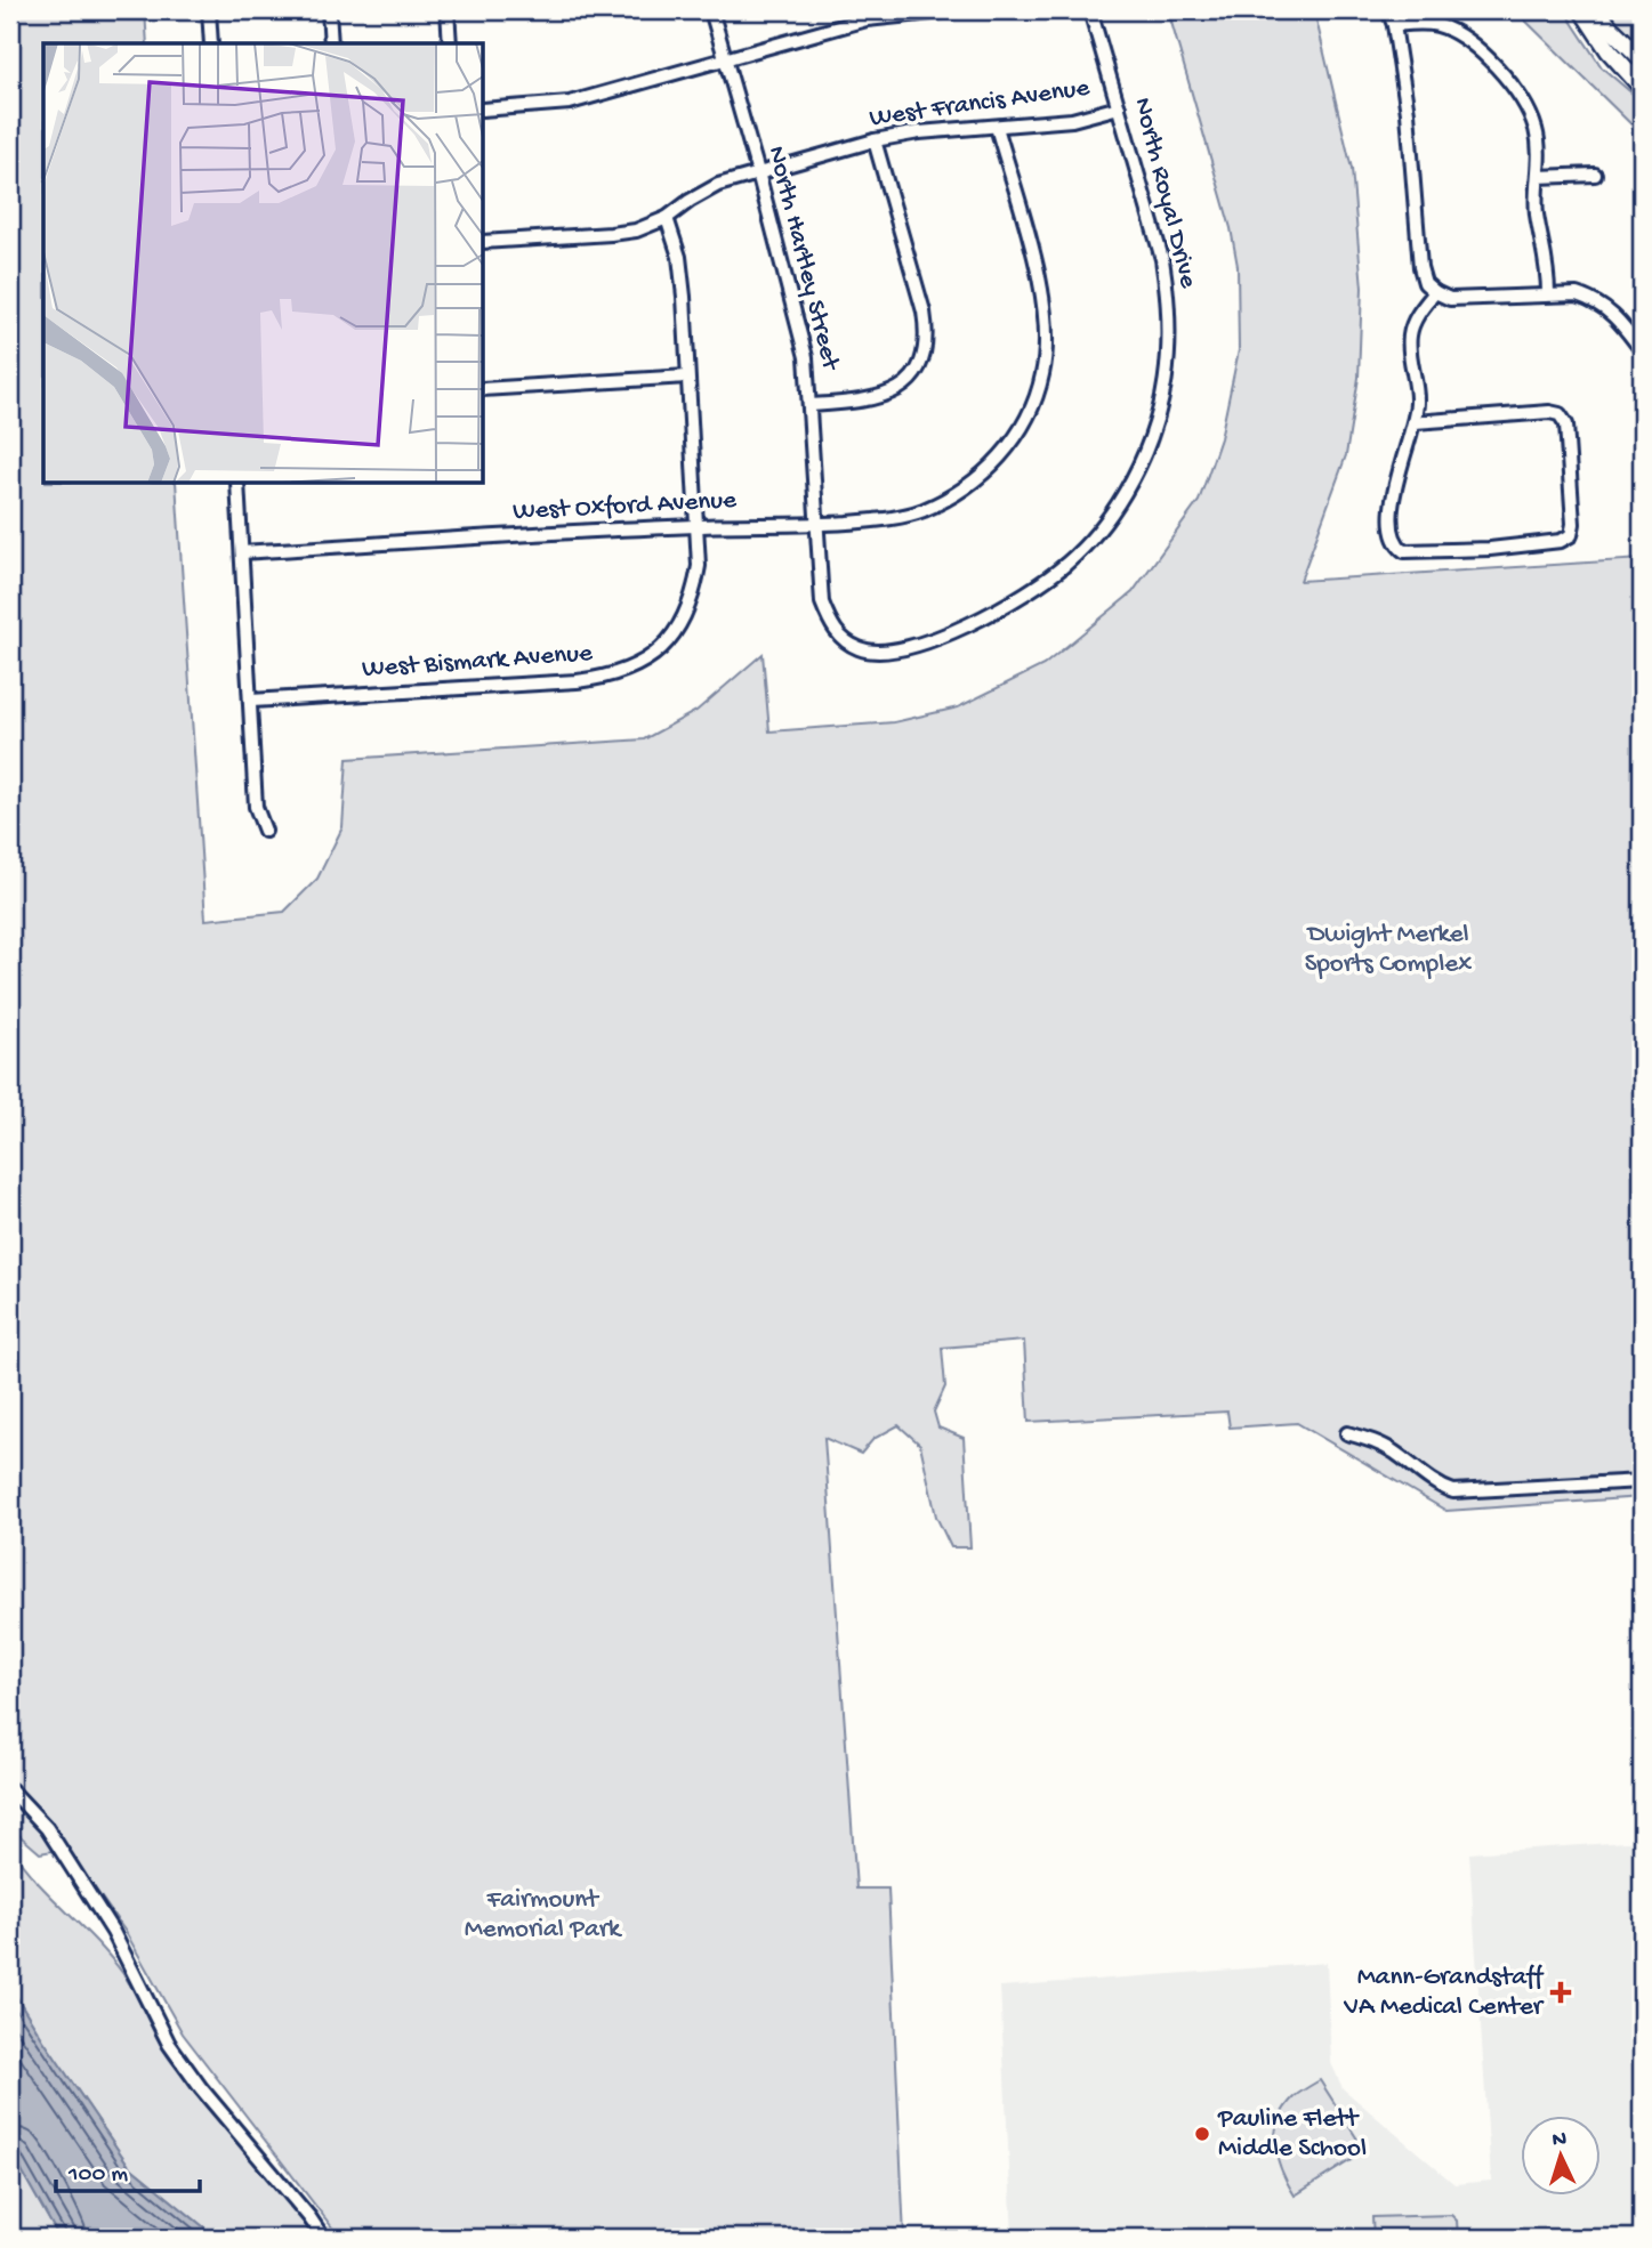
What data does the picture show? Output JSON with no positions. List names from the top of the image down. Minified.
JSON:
{"streets":{"street":["West Francis Avenue","North Royal Drive","North Hartley Street","West Oxford Avenue","West Bismark Avenue"]},"crossings":[["West Francis Avenue","North Royal Drive"],["West Francis Avenue","North Hartley Street"],["West Francis Avenue","West Oxford Avenue"],["West Francis Avenue","West Bismark Avenue"],["North Royal Drive","North Hartley Street"],["North Hartley Street","West Oxford Avenue"],["West Oxford Avenue","West Bismark Avenue"]],"parks":["Dwight Merkel Sports Complex","Fairmount Memorial Park"],"places":{"health":["Mann-Grandstaff VA Medical Center"],"other":["Pauline Flett Middle School"]},"scale_bar":"100 m","north":"top"}
